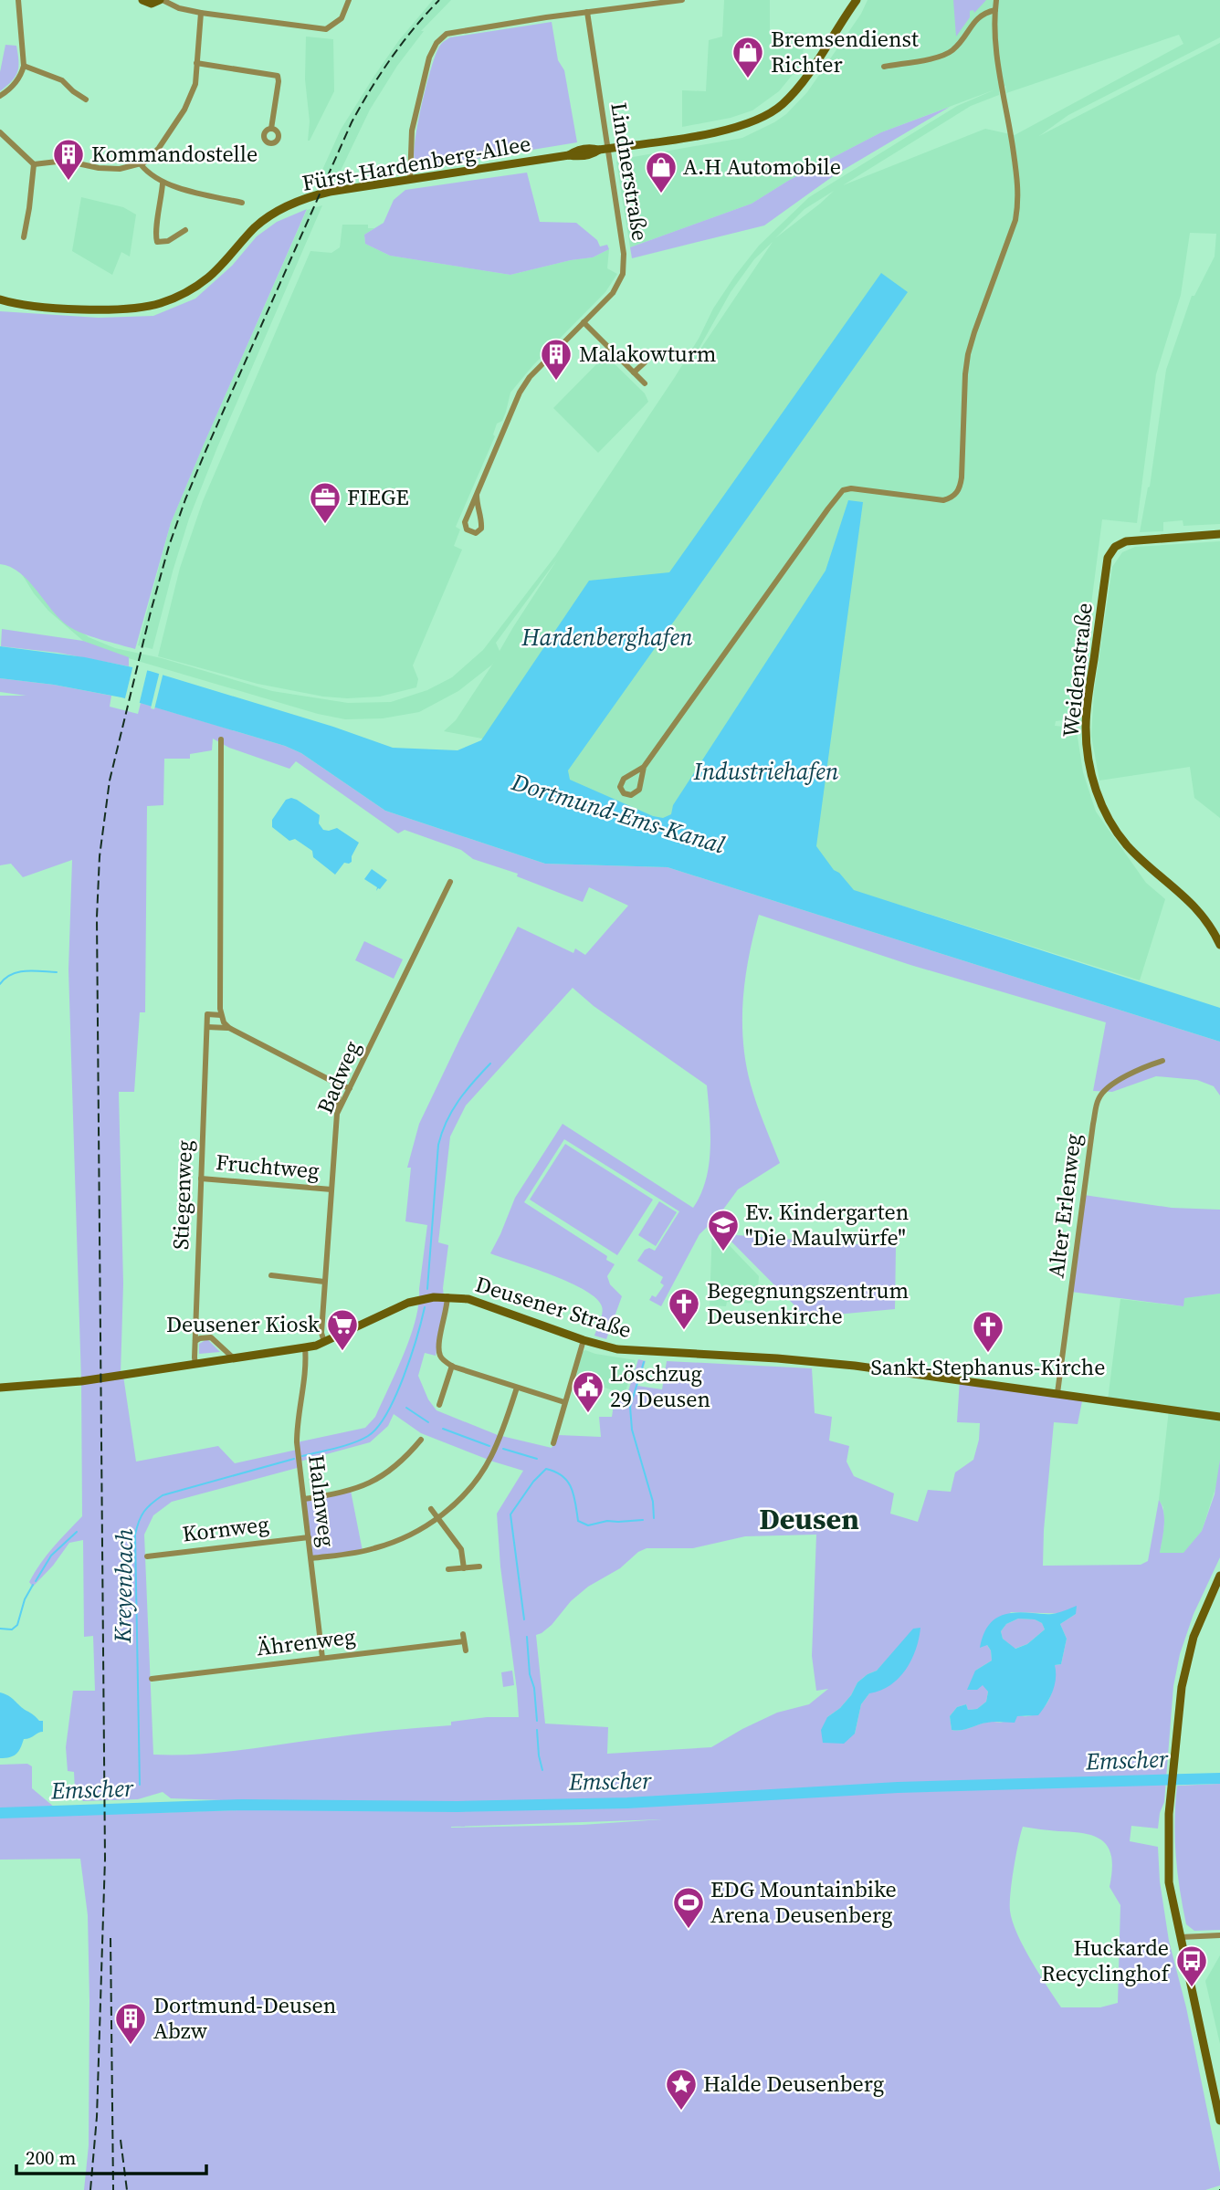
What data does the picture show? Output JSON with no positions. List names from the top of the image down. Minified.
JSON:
{"streets":{"street":["Fürst-Hardenberg-Allee","Lindnerstraße","Weidenstraße","Badweg","Fruchtweg","Stiegenweg","Alter Erlenweg","Deusener Straße","Halmweg","Kornweg","Ährenweg"]},"crossings":[["Fürst-Hardenberg-Allee","Lindnerstraße"],["Badweg","Fruchtweg"],["Badweg","Deusener Straße"],["Fruchtweg","Stiegenweg"],["Stiegenweg","Deusener Straße"],["Alter Erlenweg","Deusener Straße"],["Deusener Straße","Halmweg"],["Halmweg","Kornweg"],["Halmweg","Ährenweg"]],"districts":["Deusen"],"water":["Hardenberghafen","Industriehafen","Dortmund-Ems-Kanal","Kreyenbach","Emscher"],"places":{"shop":["Bremsendienst Richter","A.H Automobile"],"building":["Kommandostelle","Malakowturm","Dortmund-Deusen Abzw"],"office":["FIEGE"],"school or university":["Ev. Kindergarten \"Die Maulwürfe\""],"church":["Begegnungszentrum Deusenkirche","Sankt-Stephanus-Kirche"],"supermarket":["Deusener Kiosk"],"public building":["Löschzug 29 Deusen"],"sports":["EDG Mountainbike Arena Deusenberg"],"bus stop":["Huckarde Recyclinghof"],"place":["Halde Deusenberg"]},"scale_bar":"200 m"}
